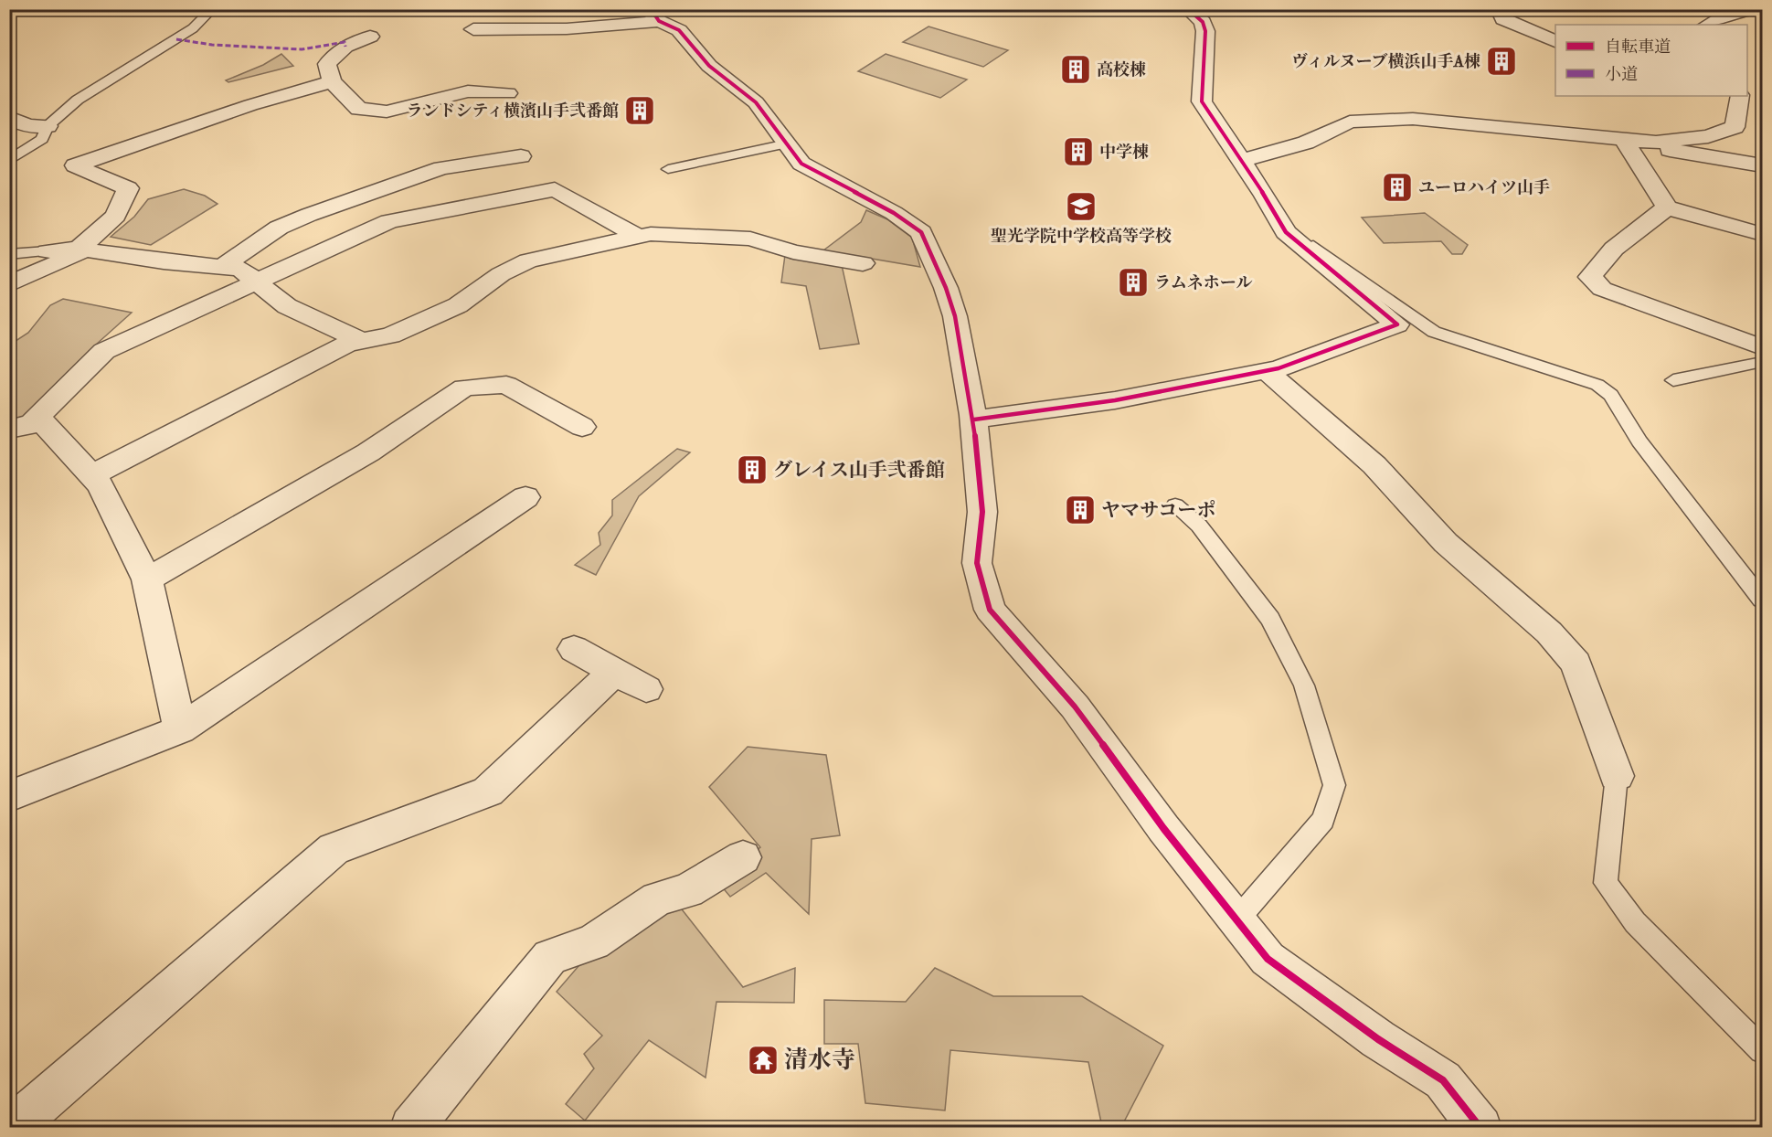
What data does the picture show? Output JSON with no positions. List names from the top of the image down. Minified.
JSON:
{"places":{"building":["ヴィルヌーブ横浜山手A棟","高校棟","ランドシティ横濱山手弐番館","中学棟","ユーロハイツ山手","ラムネホール","グレイス山手弐番館","ヤマサコーポ"],"school or university":["聖光学院中学校高等学校"],"temple":["清水寺"]},"legend":["自転車道","小道"]}
